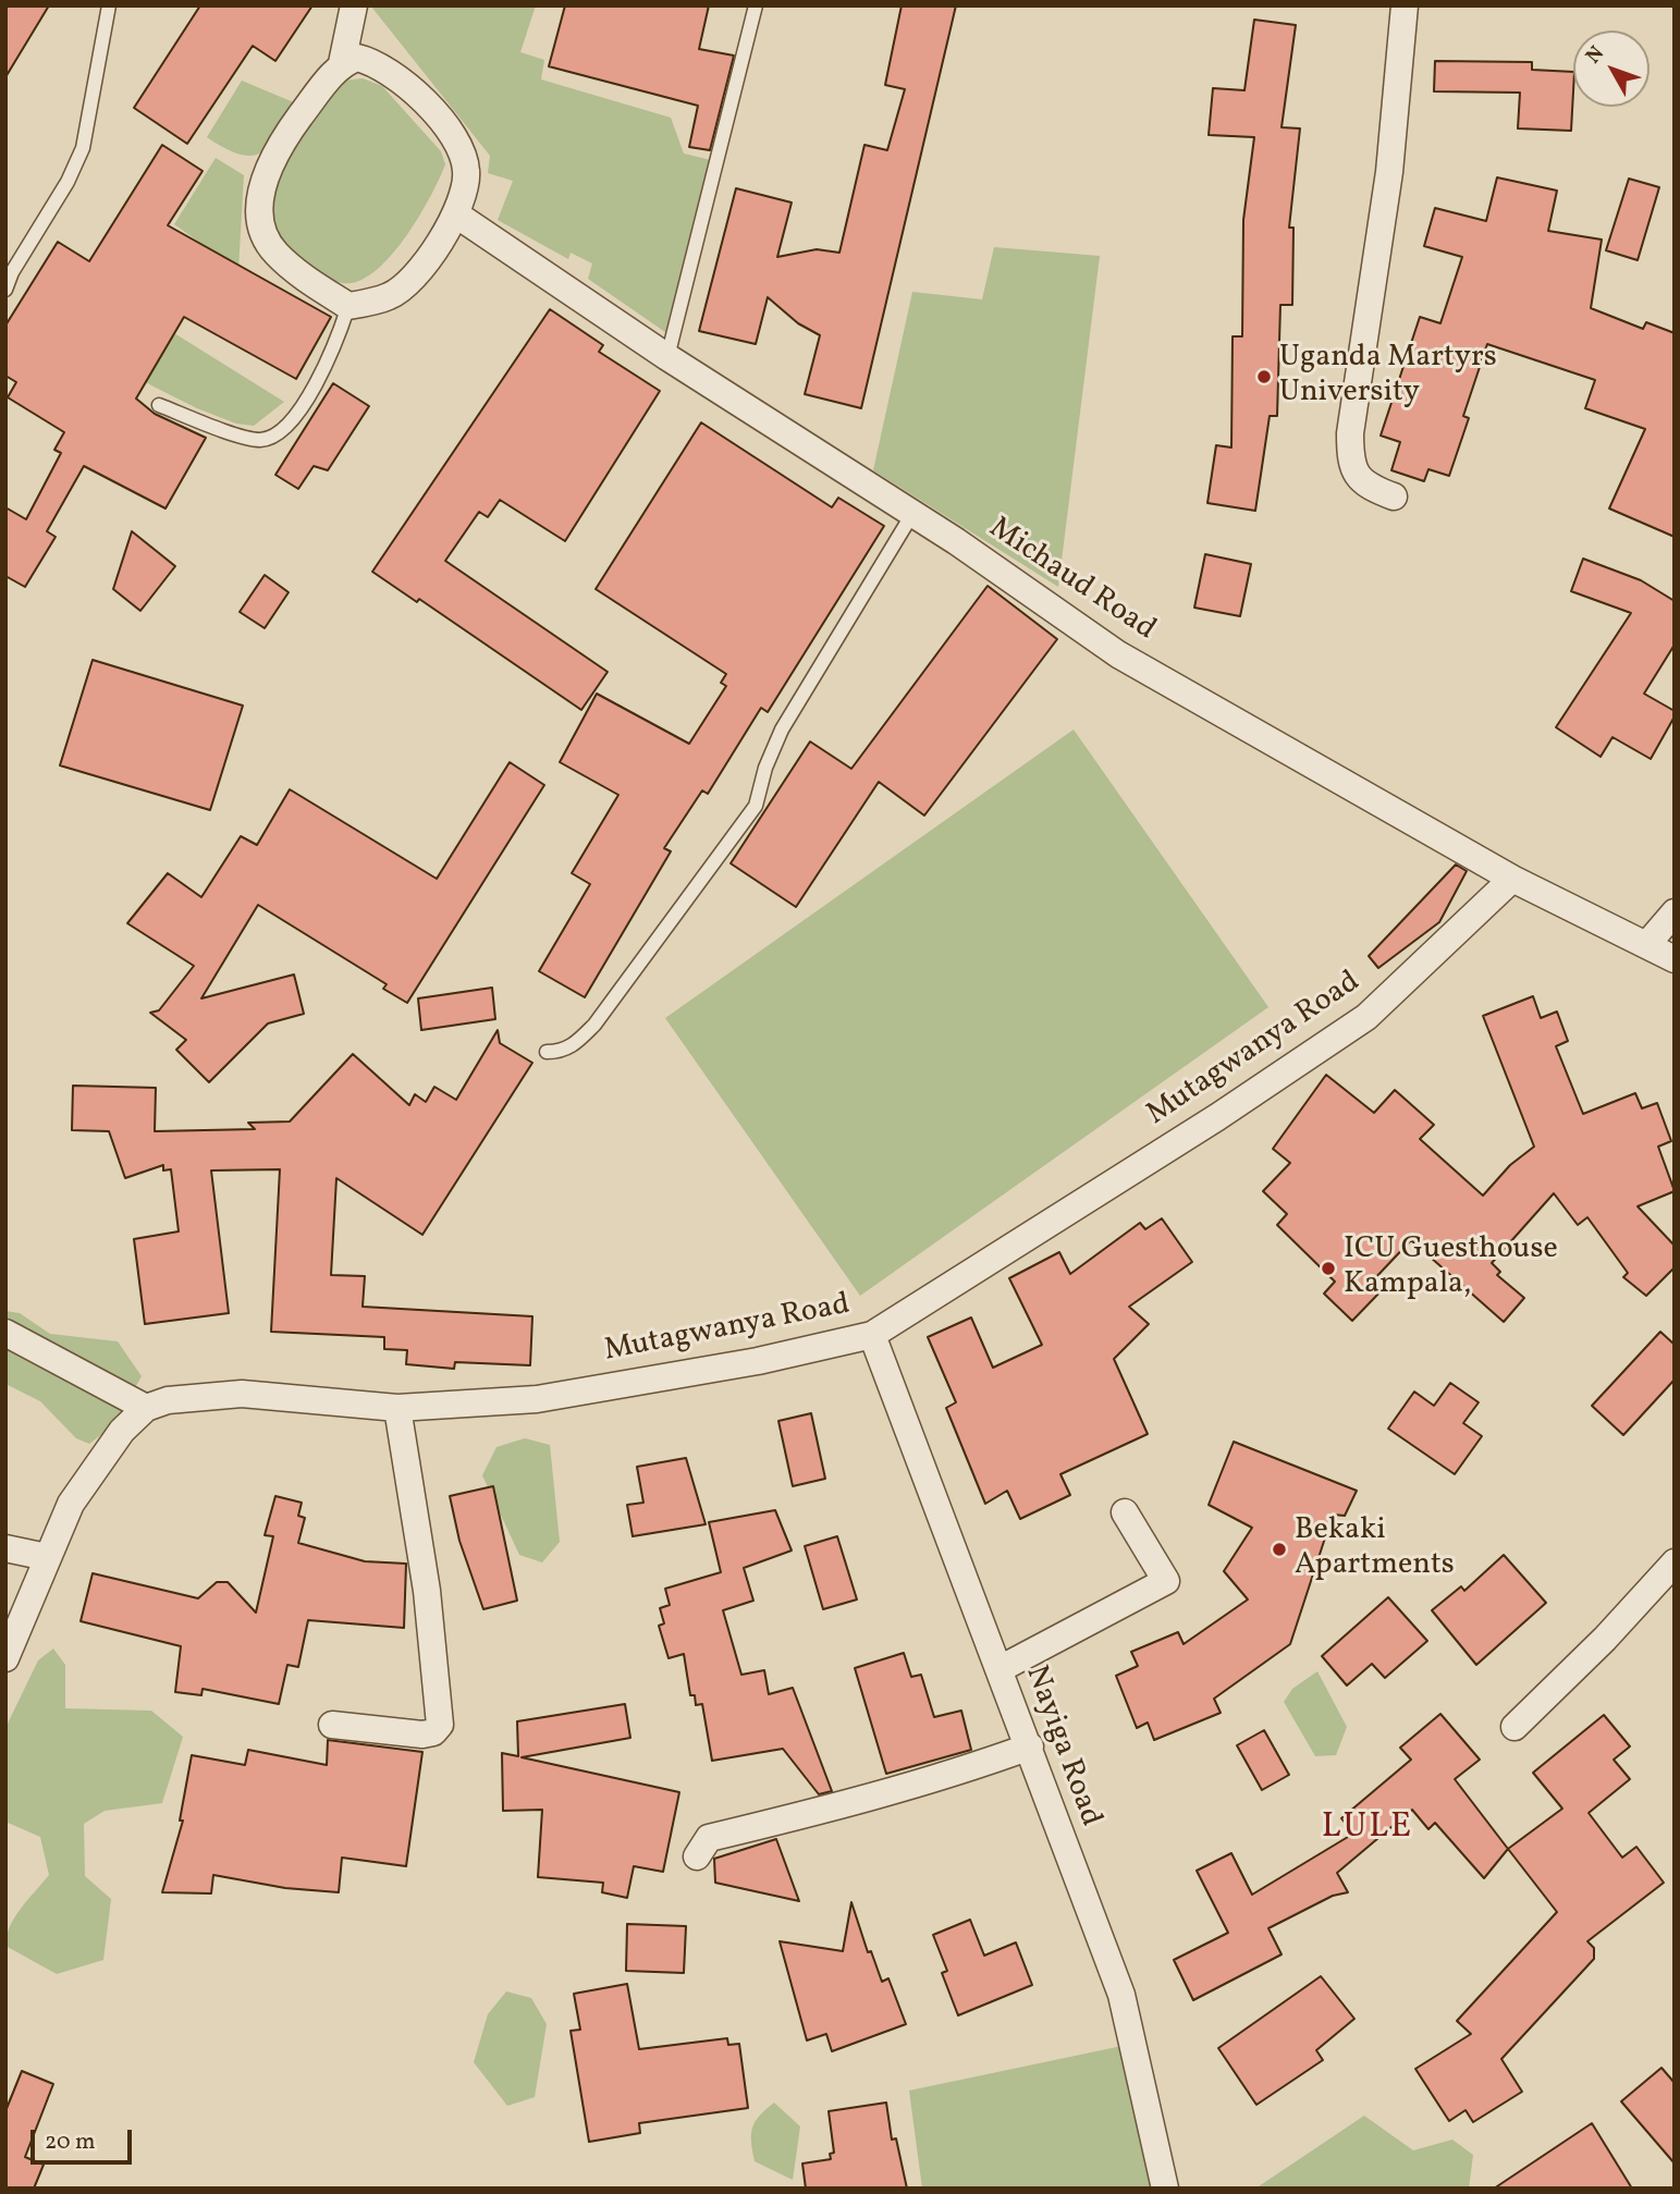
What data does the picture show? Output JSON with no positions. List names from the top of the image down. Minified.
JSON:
{"streets":{"street":["Michaud Road","Mutagwanya Road","Nayiga Road"]},"crossings":[["Michaud Road","Mutagwanya Road"],["Mutagwanya Road","Nayiga Road"]],"districts":["LULE"],"places":["Uganda Martyrs University","ICU Guesthouse Kampala,","Bekaki Apartments"],"scale_bar":"20 m","north":"top left"}
